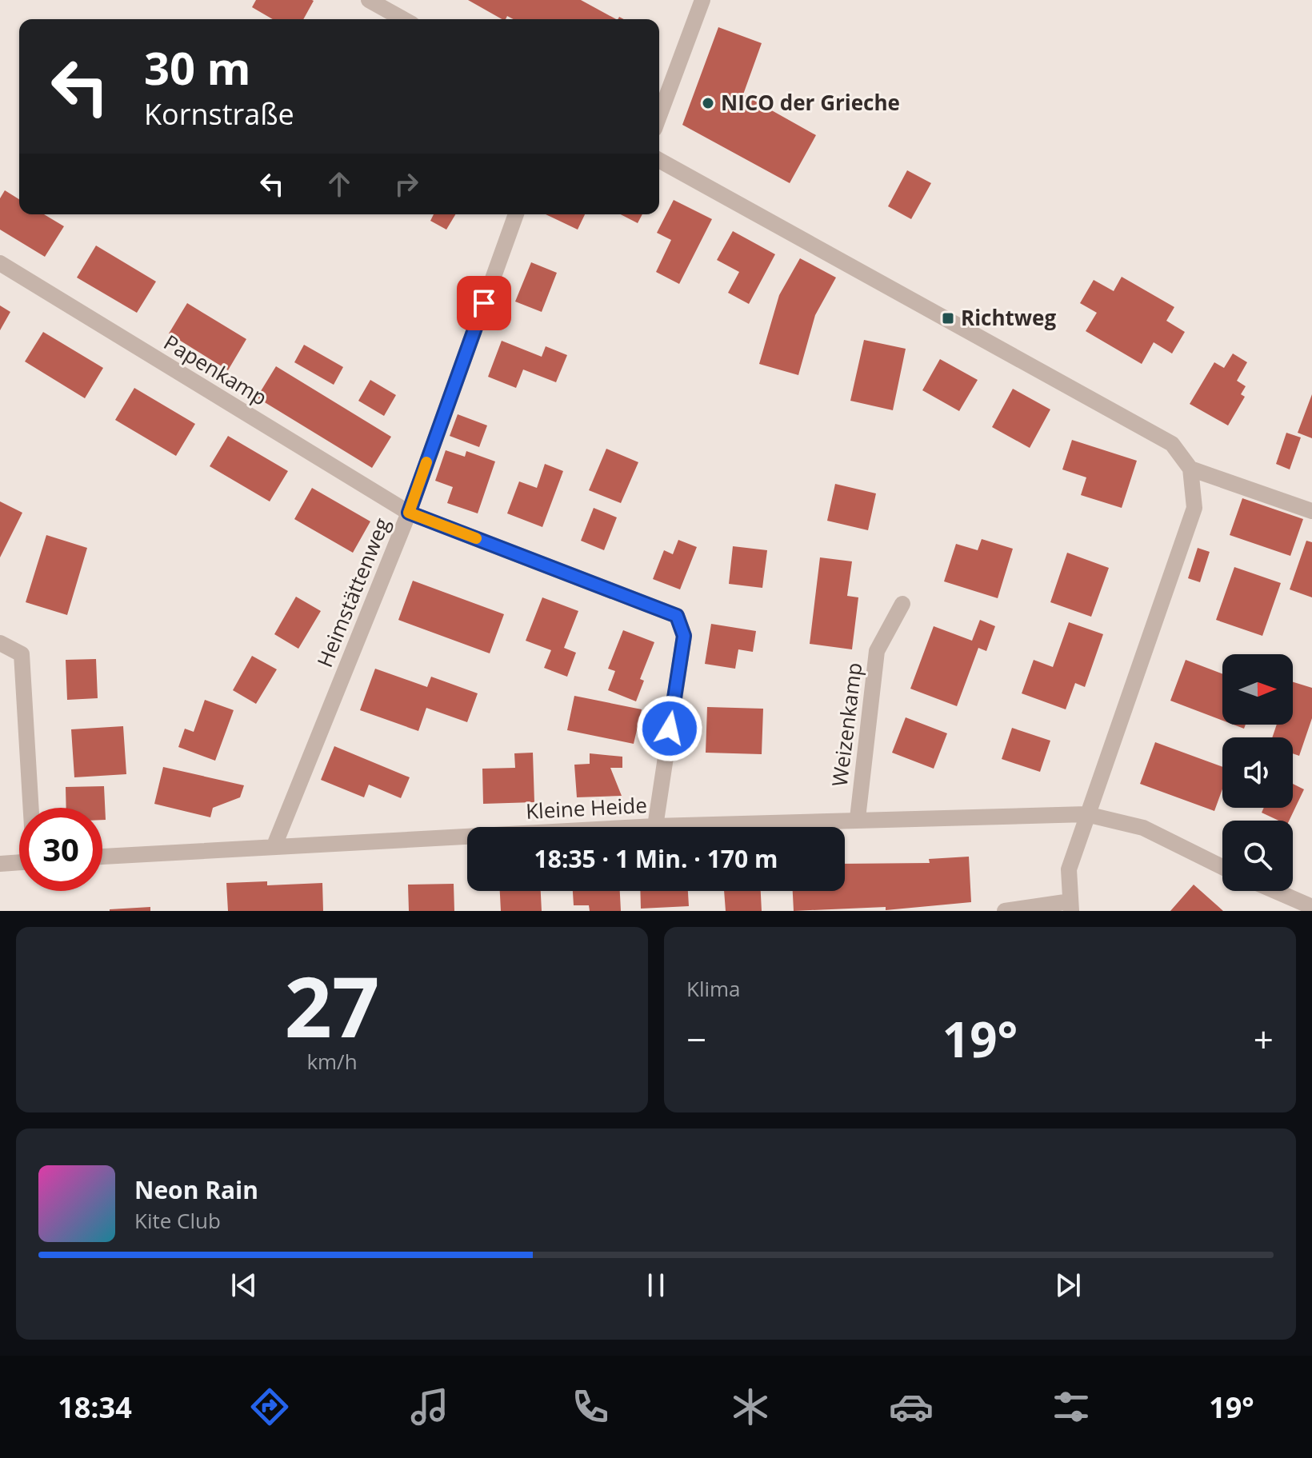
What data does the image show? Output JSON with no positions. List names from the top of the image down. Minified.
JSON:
{"streets":{"street":["Papenkamp","Heimstättenweg","Weizenkamp","Kleine Heide"]},"crossings":[["Papenkamp","Heimstättenweg"],["Papenkamp","Kleine Heide"],["Heimstättenweg","Kleine Heide"],["Weizenkamp","Kleine Heide"]],"places":{"other":["NICO der Grieche"],"transit":["Richtweg"]},"north":"right","page":{"turn":["30 m","Kornstraße"],"limit":"30","trip":"18:35 · 1 Min. · 170 m","tile":[["27","km/h"],"Klima"],"heat":["−","19°","+"],"song":["Neon Rain","Kite Club"],"tabs":["18:34","19°"]}}
